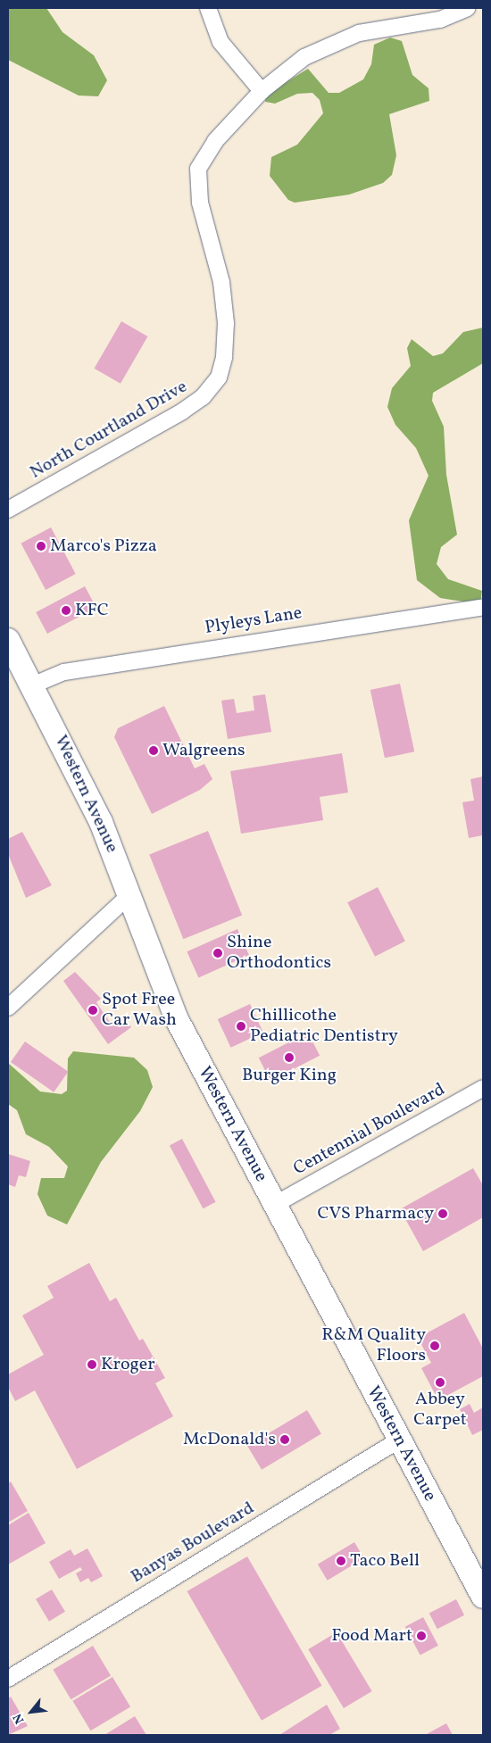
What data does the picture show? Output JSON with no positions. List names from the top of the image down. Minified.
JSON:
{"streets":{"main road":["Western Avenue"],"street":["North Courtland Drive","Plyleys Lane","Centennial Boulevard","Banyas Boulevard"]},"crossings":[["Plyleys Lane","Western Avenue"],["Western Avenue","Centennial Boulevard"],["Western Avenue","Banyas Boulevard"]],"places":["Marco's Pizza","KFC","Walgreens","Shine Orthodontics","Spot Free Car Wash","Chillicothe Pediatric Dentistry","Burger King","CVS Pharmacy","R&M Quality Floors","Kroger","Abbey Carpet","McDonald's","Taco Bell","Food Mart"],"north":"bottom left"}
